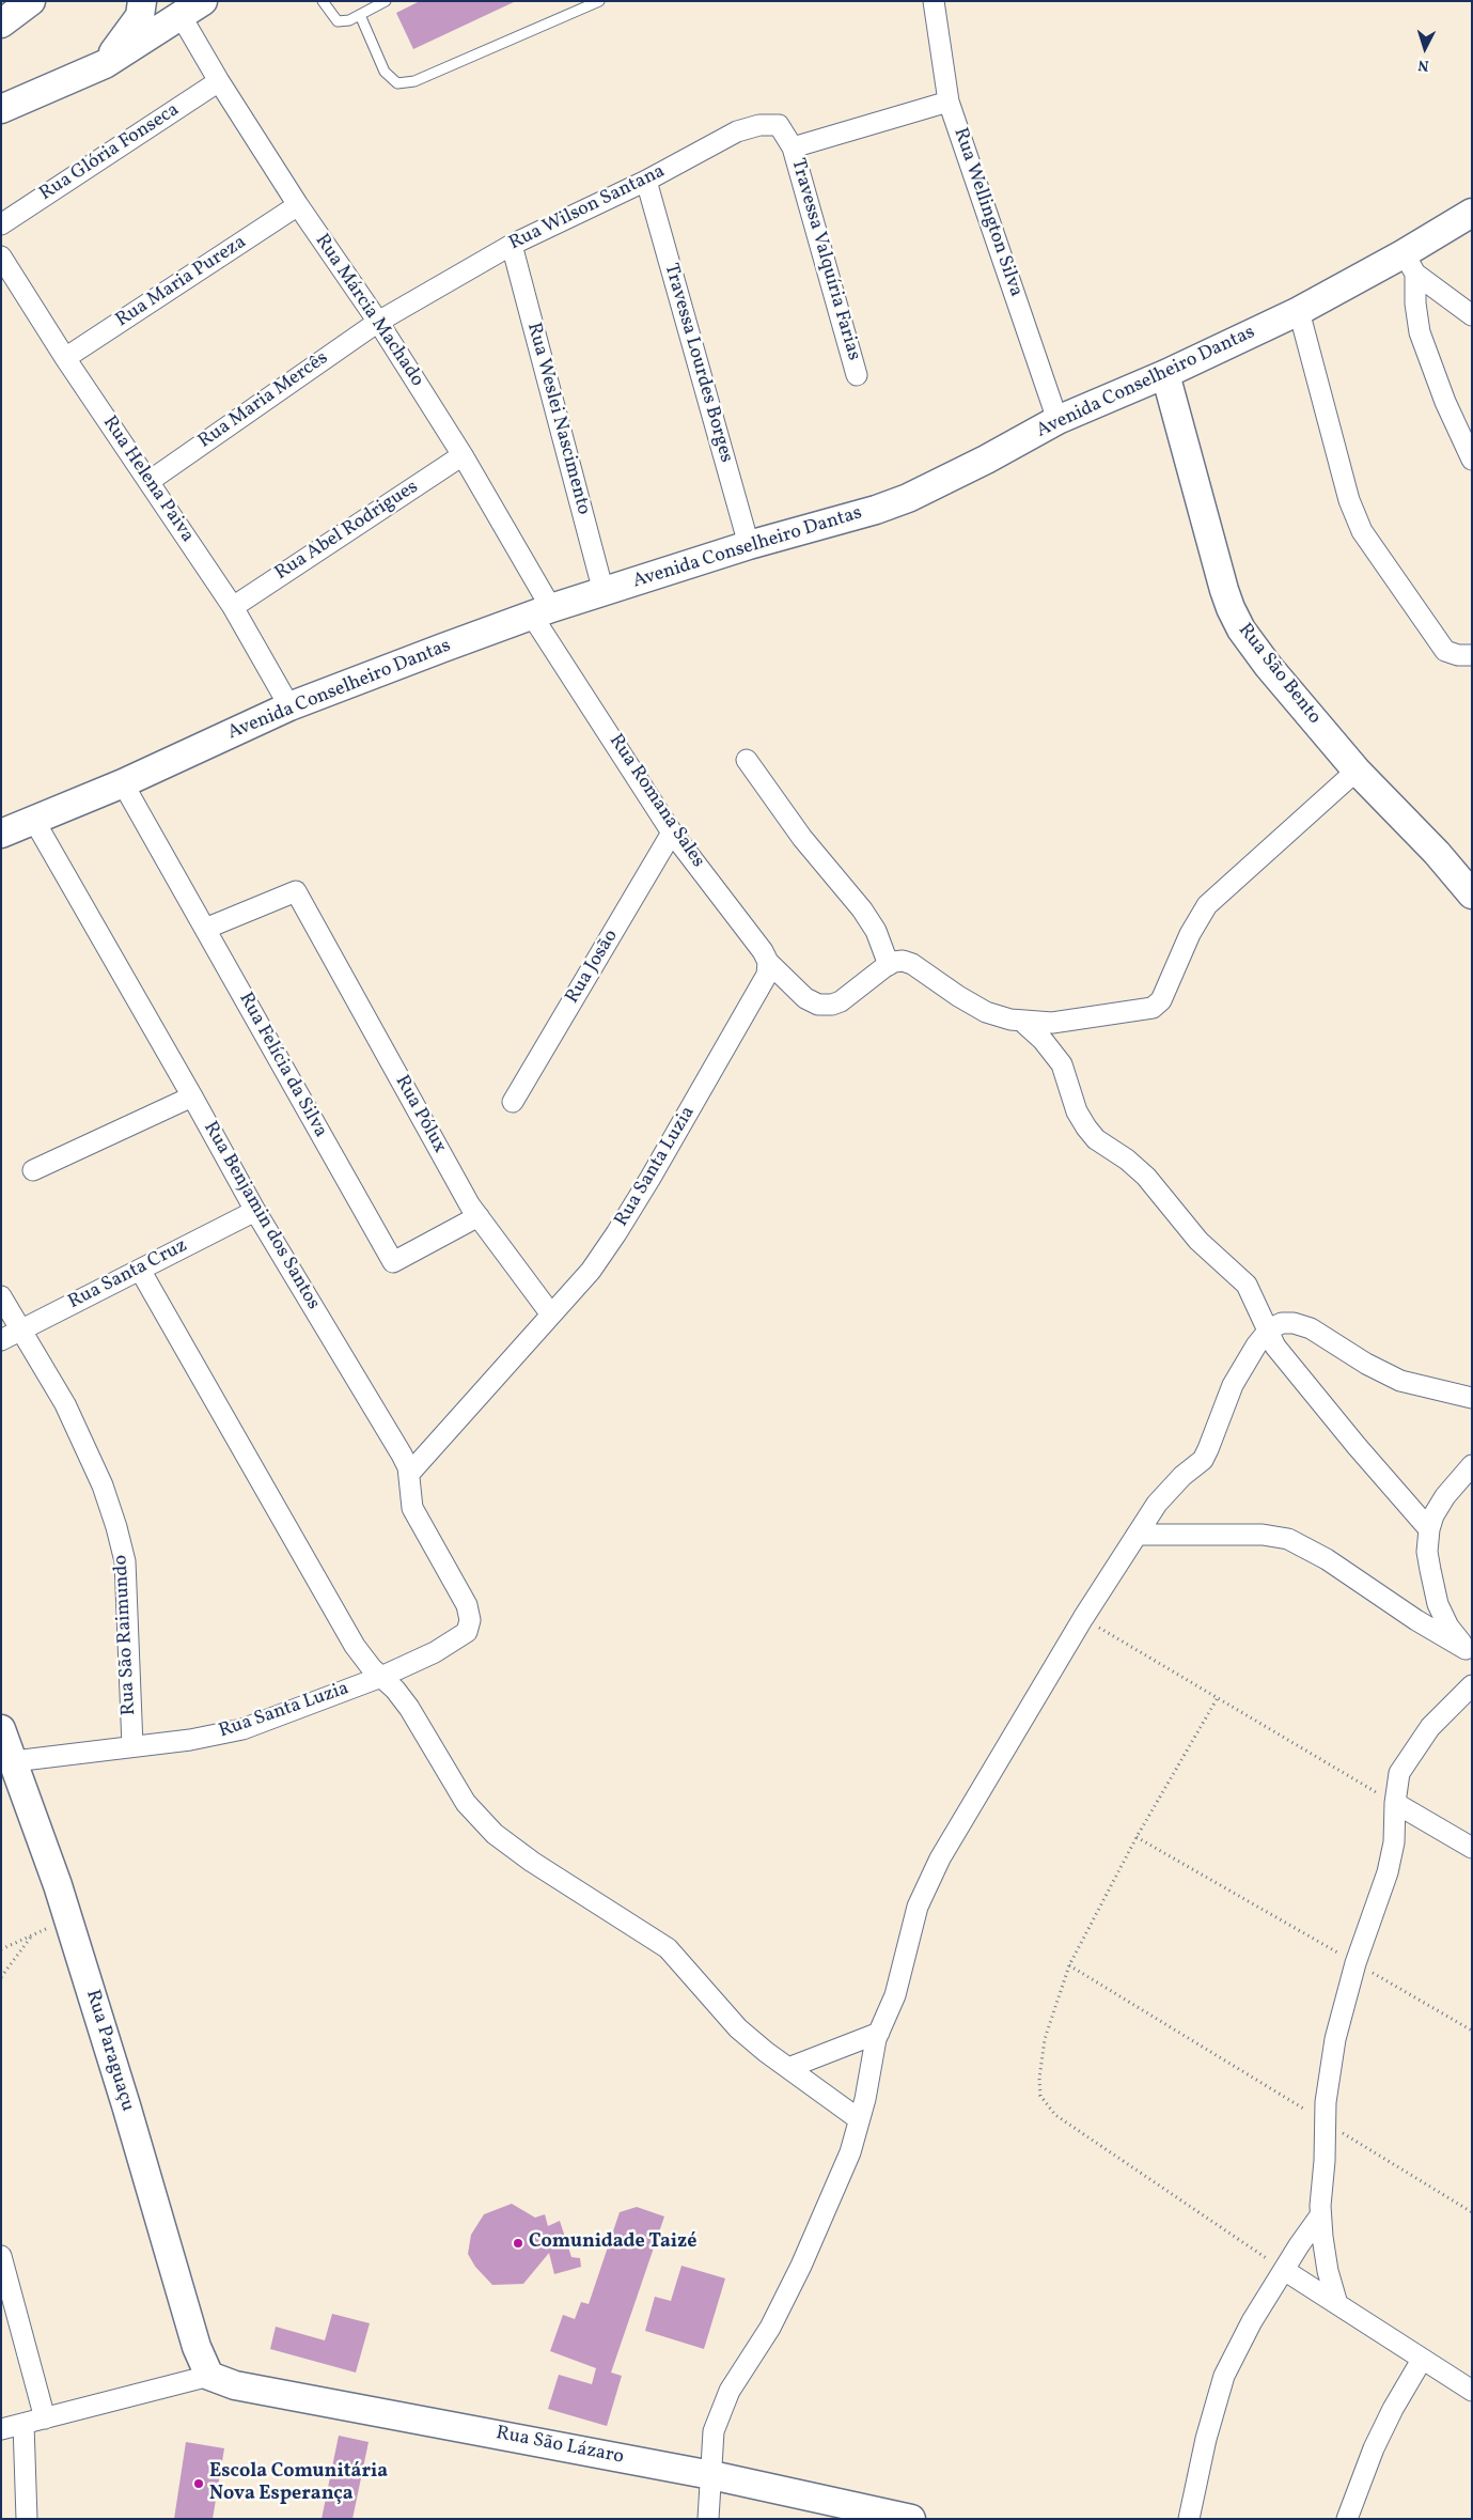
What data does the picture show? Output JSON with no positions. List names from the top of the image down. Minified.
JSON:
{"streets":{"street":["Rua Glória Fonseca","Rua Wilson Santana","Rua Wellington Silva","Travessa Valquíria Farias","Rua Maria Pureza","Rua Márcia Machado","Travessa Lourdes Borges","Avenida Conselheiro Dantas","Rua Maria Mercês","Rua Weslei Nascimento","Rua Helena Paiva","Rua Abel Rodrigues","Rua São Bento","Rua Romana Sales","Rua Josão","Rua Felícia da Silva","Rua Pólux","Rua Santa Luzia","Rua Benjamin dos Santos","Rua Santa Cruz","Rua São Raimundo","Rua Paraguaçu","Rua São Lázaro"]},"crossings":[["Rua Glória Fonseca","Rua Márcia Machado"],["Rua Wilson Santana","Travessa Valquíria Farias"],["Rua Wilson Santana","Rua Márcia Machado"],["Rua Wilson Santana","Travessa Lourdes Borges"],["Rua Wilson Santana","Rua Maria Mercês"],["Rua Wilson Santana","Rua Weslei Nascimento"],["Rua Wellington Silva","Travessa Valquíria Farias"],["Rua Wellington Silva","Avenida Conselheiro Dantas"],["Rua Maria Pureza","Rua Márcia Machado"],["Rua Maria Pureza","Rua Helena Paiva"],["Rua Márcia Machado","Avenida Conselheiro Dantas"],["Rua Márcia Machado","Rua Maria Mercês"],["Rua Márcia Machado","Rua Abel Rodrigues"],["Rua Márcia Machado","Rua Romana Sales"],["Travessa Lourdes Borges","Avenida Conselheiro Dantas"],["Avenida Conselheiro Dantas","Rua Weslei Nascimento"],["Avenida Conselheiro Dantas","Rua Helena Paiva"],["Avenida Conselheiro Dantas","Rua São Bento"],["Avenida Conselheiro Dantas","Rua Romana Sales"],["Avenida Conselheiro Dantas","Rua Felícia da Silva"],["Avenida Conselheiro Dantas","Rua Benjamin dos Santos"],["Rua Maria Mercês","Rua Helena Paiva"],["Rua Helena Paiva","Rua Abel Rodrigues"],["Rua Romana Sales","Rua Josão"],["Rua Romana Sales","Rua Santa Luzia"],["Rua Felícia da Silva","Rua Pólux"],["Rua Pólux","Rua Santa Luzia"],["Rua Santa Luzia","Rua Benjamin dos Santos"],["Rua Santa Luzia","Rua São Raimundo"],["Rua Santa Luzia","Rua Paraguaçu"],["Rua Benjamin dos Santos","Rua Santa Cruz"],["Rua Santa Cruz","Rua São Raimundo"],["Rua Paraguaçu","Rua São Lázaro"]],"places":["Comunidade Taizé","Escola Comunitária Nova Esperança"],"north":"bottom"}
